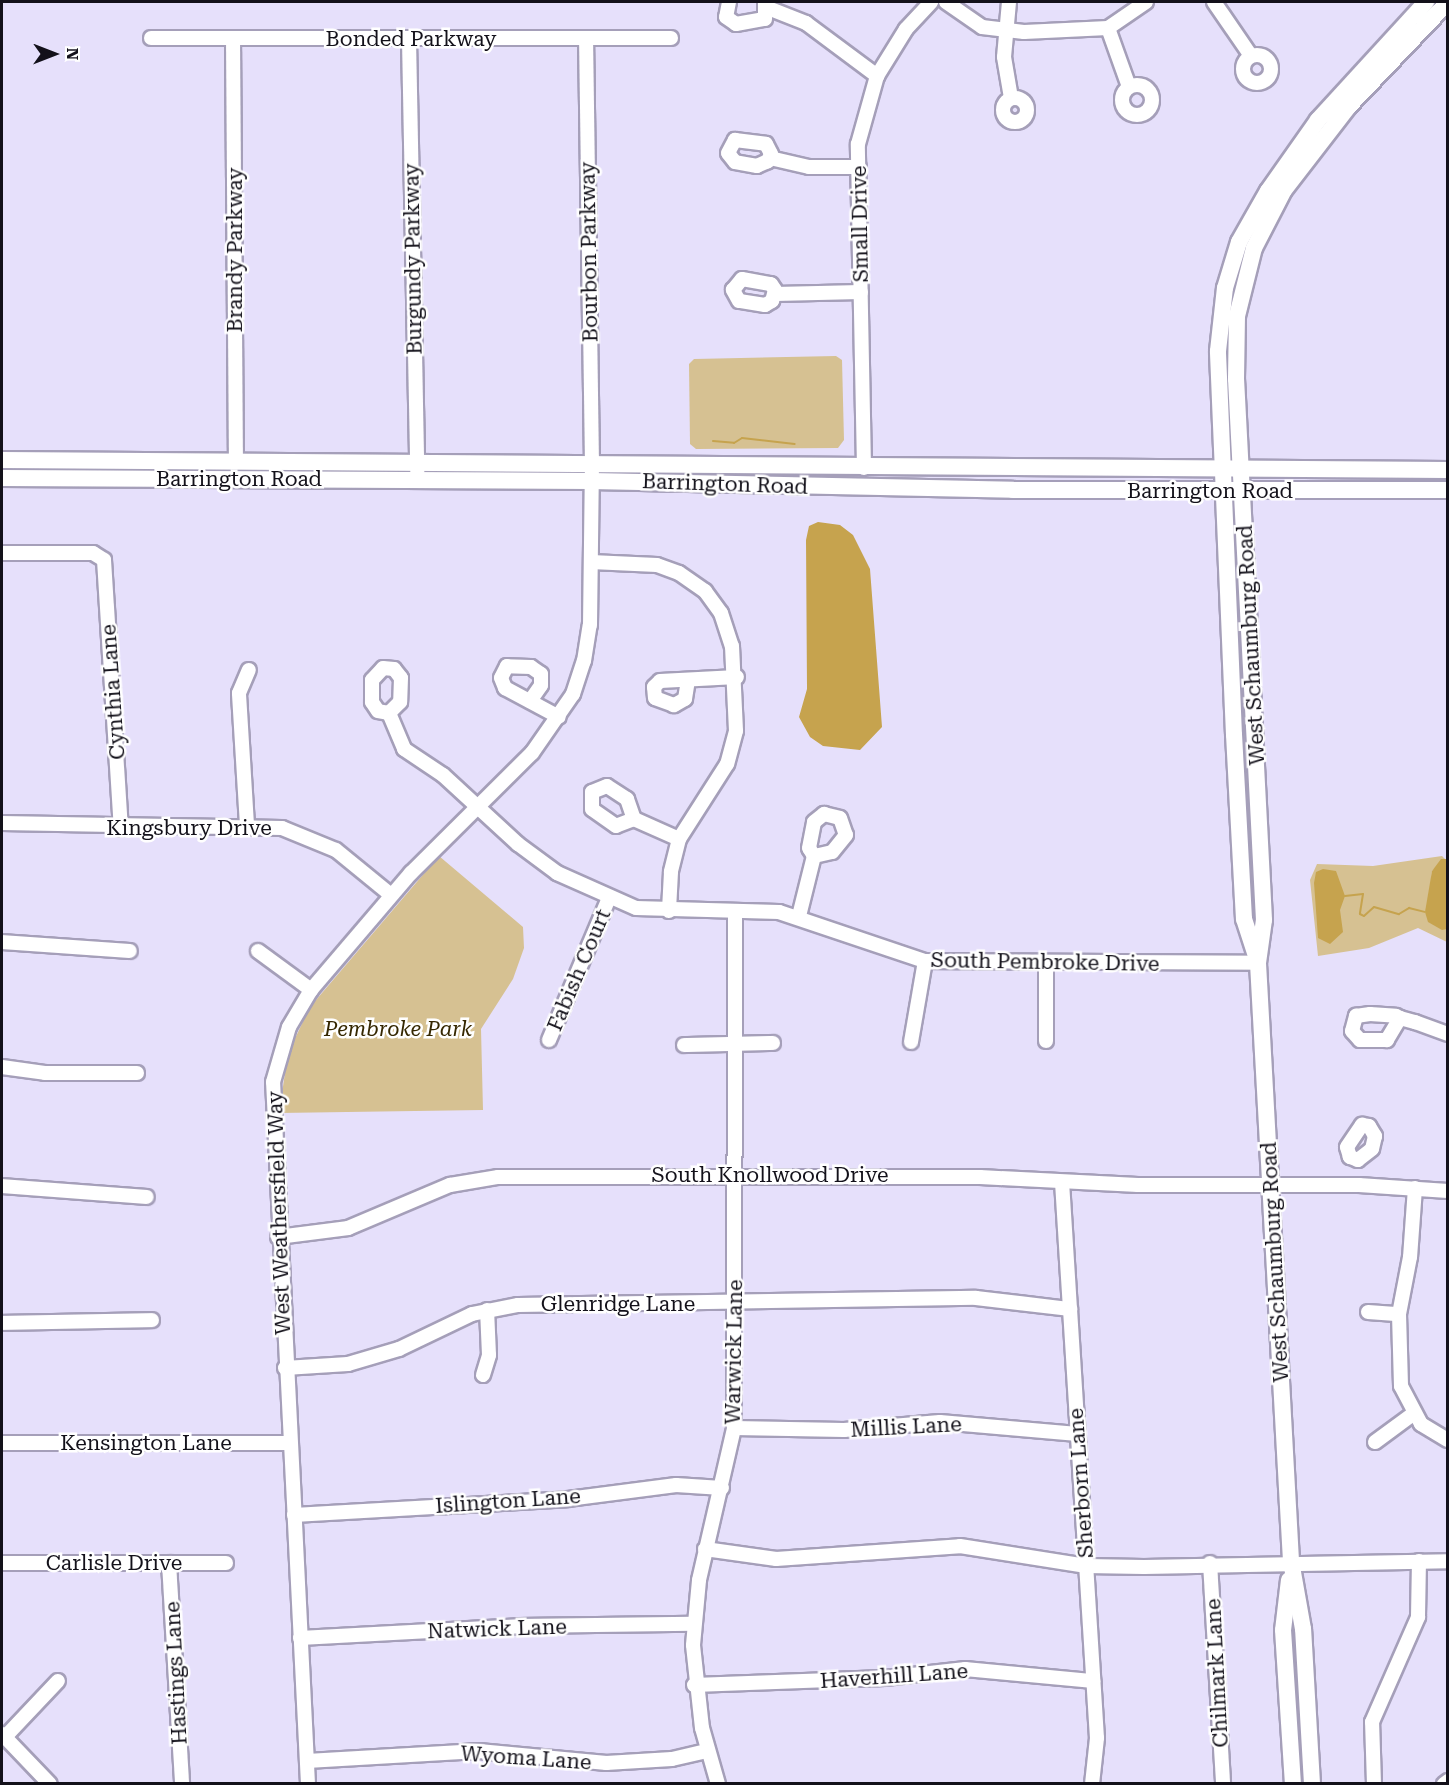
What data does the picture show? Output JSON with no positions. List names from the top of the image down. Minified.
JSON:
{"streets":{"main road":["Barrington Road","West Schaumburg Road"],"street":["Bonded Parkway","Small Drive","Brandy Parkway","Bourbon Parkway","Burgundy Parkway","Cynthia Lane","Kingsbury Drive","South Pembroke Drive","Fabish Court","South Knollwood Drive","West Weathersfield Way","Glenridge Lane","Warwick Lane","Millis Lane","Kensington Lane","Sherborn Lane","Islington Lane","Carlisle Drive","Natwick Lane","Hastings Lane","Chilmark Lane","Haverhill Lane","Wyoma Lane"]},"crossings":[["Bonded Parkway","Brandy Parkway"],["Bonded Parkway","Bourbon Parkway"],["Bonded Parkway","Burgundy Parkway"],["Small Drive","Barrington Road"],["Brandy Parkway","Barrington Road"],["Bourbon Parkway","Barrington Road"],["Bourbon Parkway","West Weathersfield Way"],["Burgundy Parkway","Barrington Road"],["Barrington Road","West Schaumburg Road"],["Barrington Road","West Weathersfield Way"],["West Schaumburg Road","South Pembroke Drive"],["West Schaumburg Road","South Knollwood Drive"],["Cynthia Lane","Kingsbury Drive"],["Kingsbury Drive","West Weathersfield Way"],["South Pembroke Drive","Fabish Court"],["South Pembroke Drive","West Weathersfield Way"],["South Pembroke Drive","Warwick Lane"],["South Knollwood Drive","West Weathersfield Way"],["South Knollwood Drive","Warwick Lane"],["South Knollwood Drive","Sherborn Lane"],["West Weathersfield Way","Glenridge Lane"],["West Weathersfield Way","Kensington Lane"],["West Weathersfield Way","Islington Lane"],["West Weathersfield Way","Natwick Lane"],["West Weathersfield Way","Wyoma Lane"],["Glenridge Lane","Warwick Lane"],["Glenridge Lane","Sherborn Lane"],["Warwick Lane","Millis Lane"],["Warwick Lane","Islington Lane"],["Warwick Lane","Natwick Lane"],["Warwick Lane","Haverhill Lane"],["Warwick Lane","Wyoma Lane"],["Millis Lane","Sherborn Lane"],["Sherborn Lane","Haverhill Lane"],["Carlisle Drive","Hastings Lane"]],"parks":["Pembroke Park"],"north":"right"}
